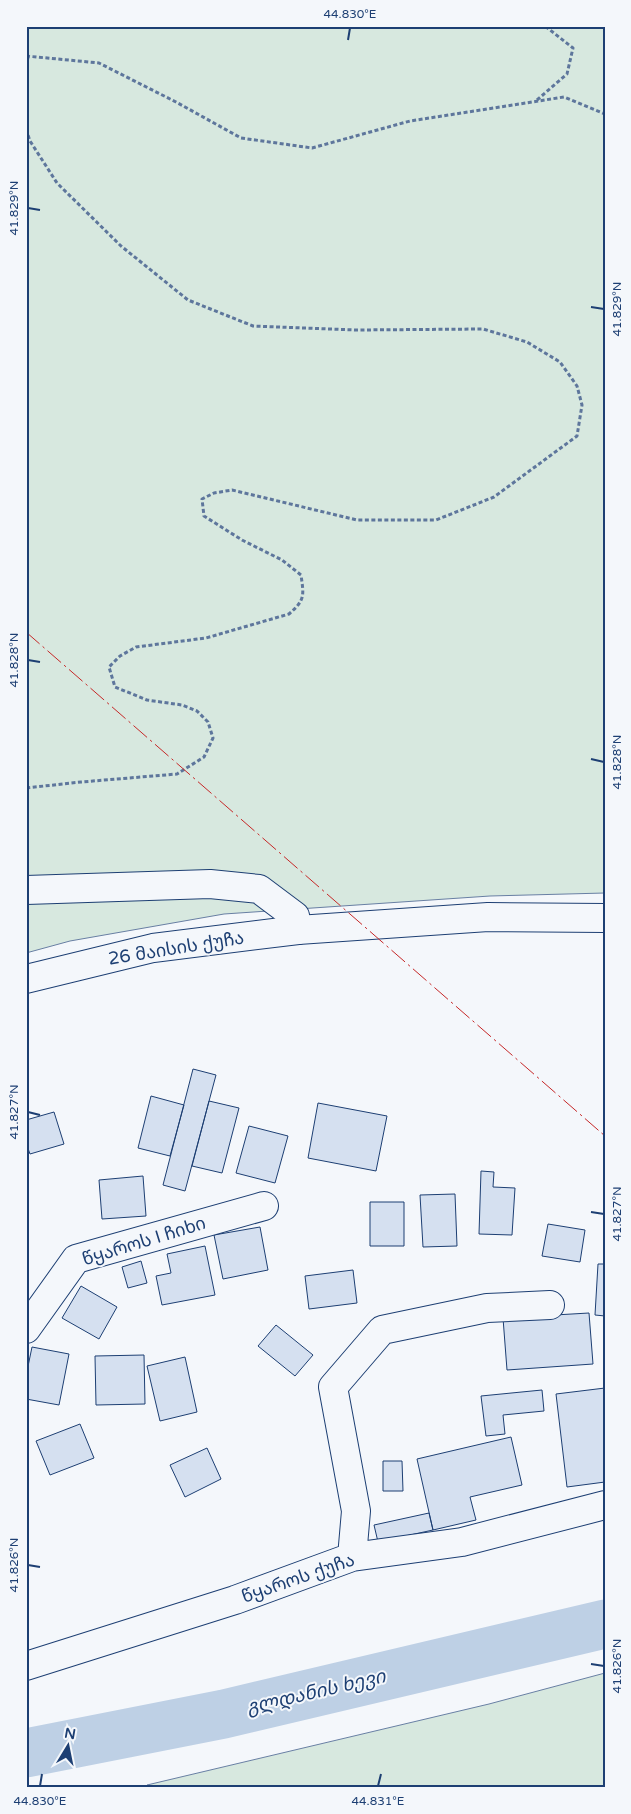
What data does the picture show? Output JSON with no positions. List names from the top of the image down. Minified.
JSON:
{"streets":{"street":["26 მაისის ქუჩა","წყაროს I ჩიხი","წყაროს ქუჩა"]},"water":["გლდანის ხევი"],"north":"top","coordinates":["44.830°E","41.829°N","41.828°N","41.827°N","41.826°N","44.831°E"]}
